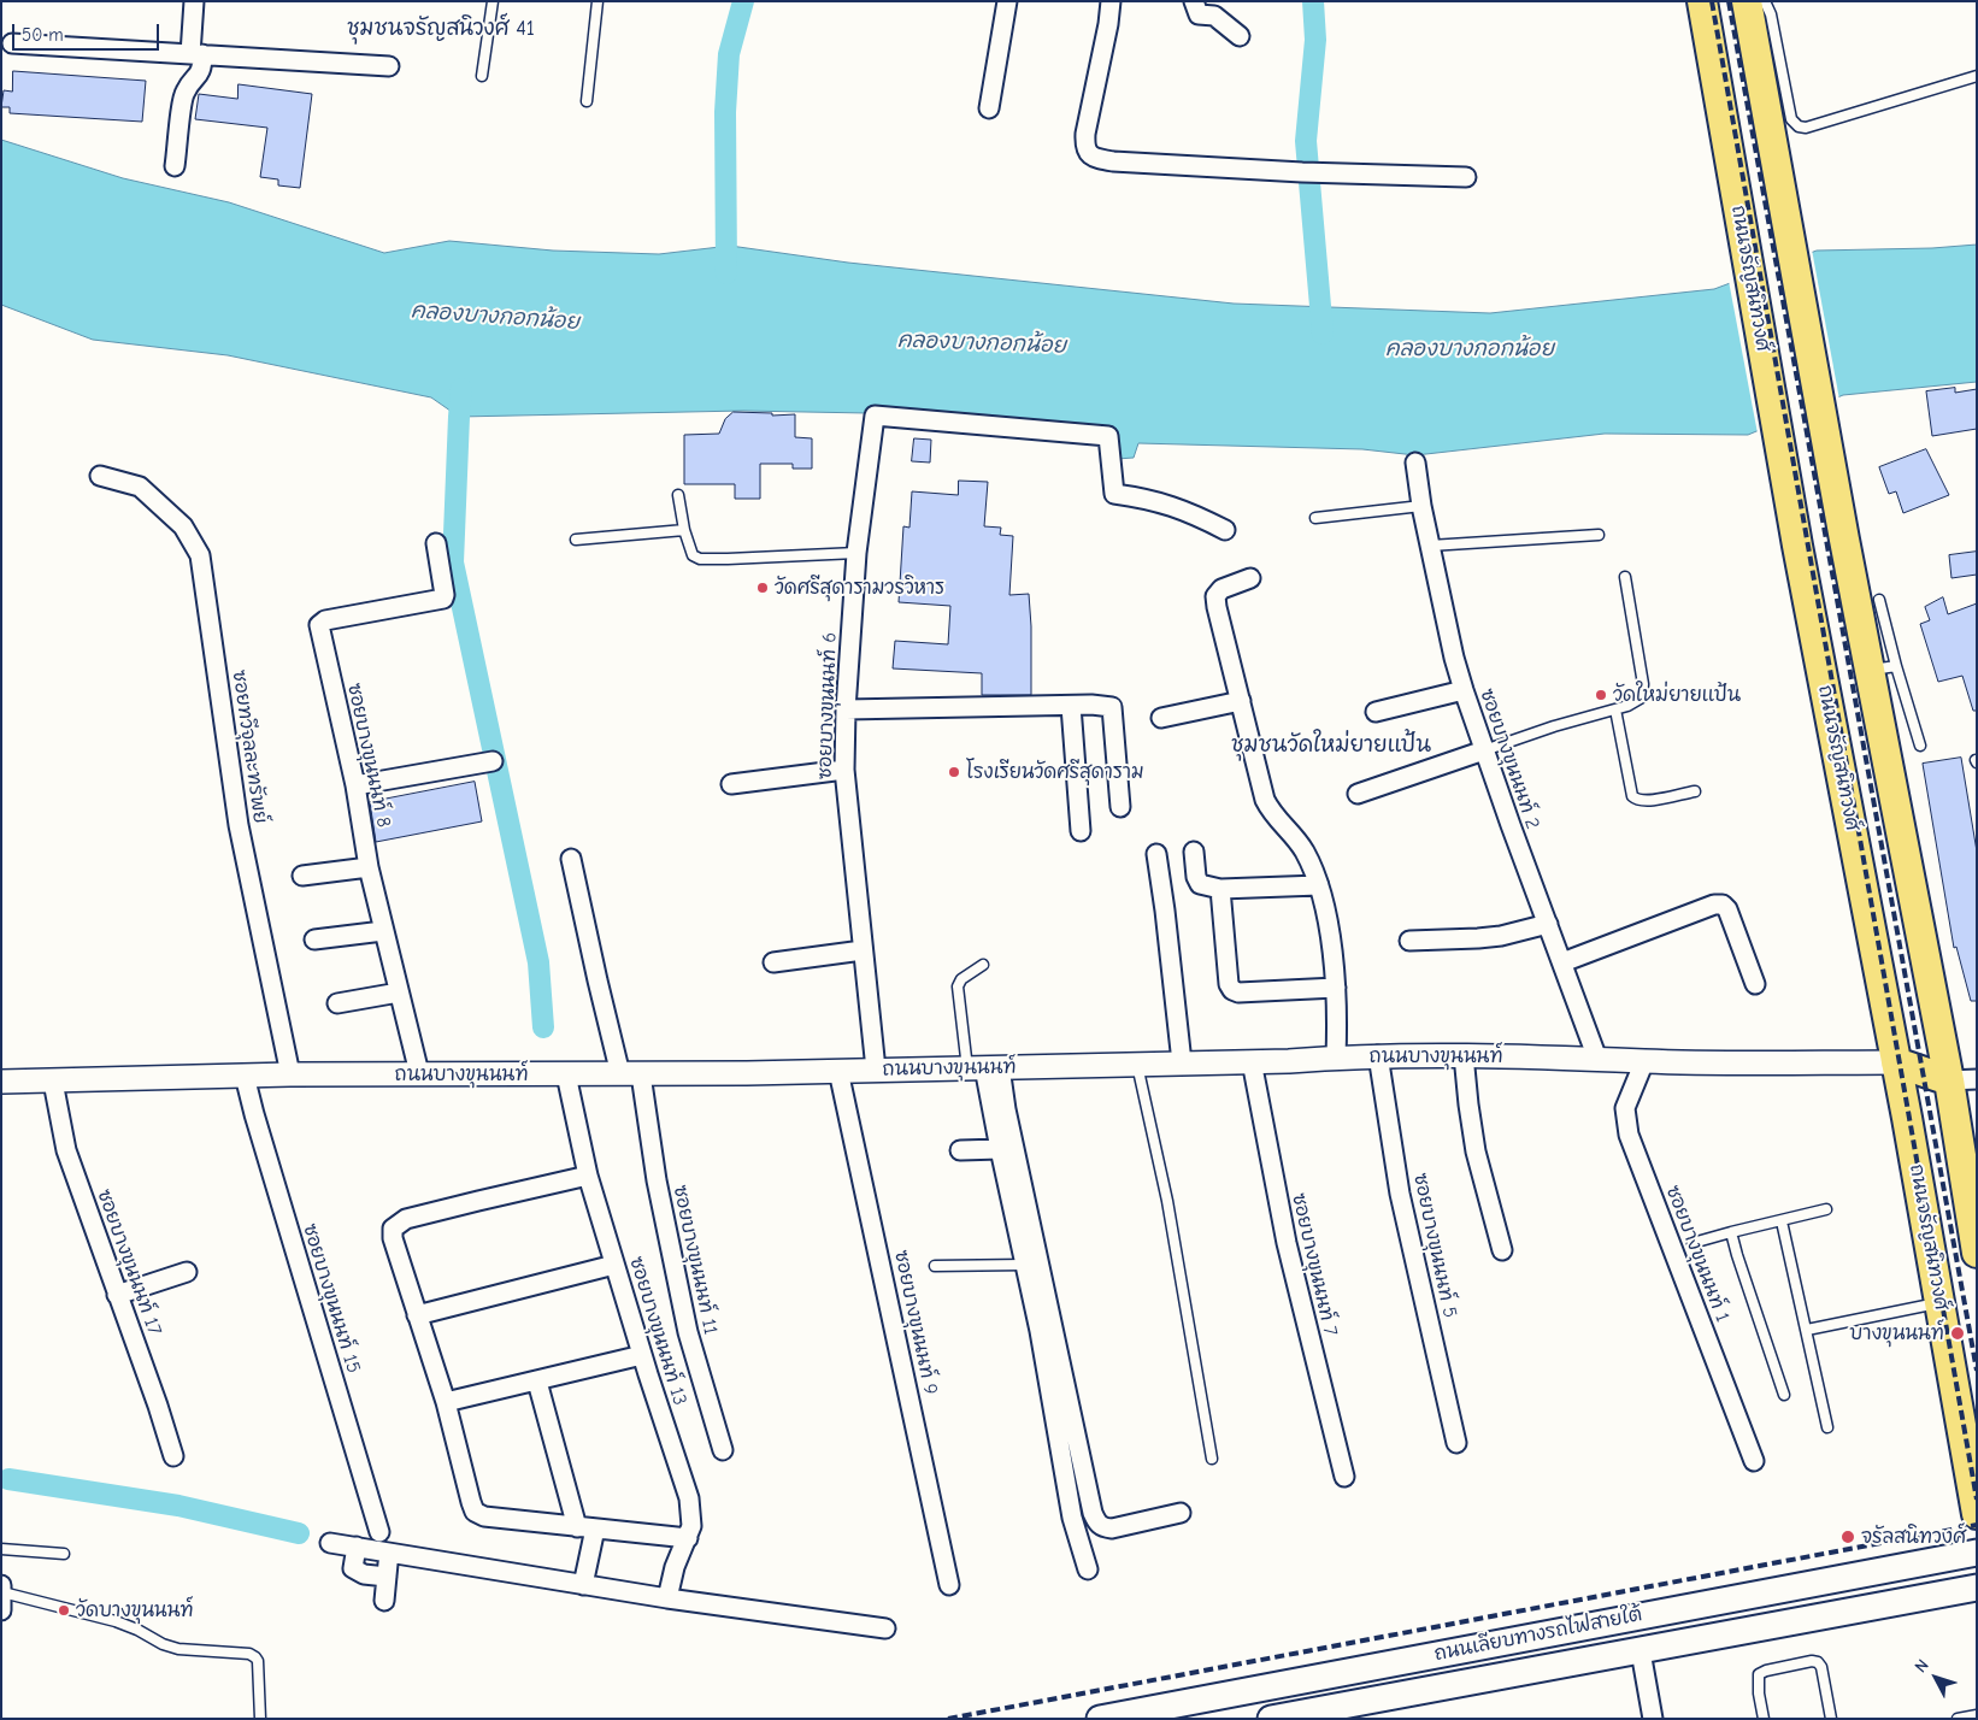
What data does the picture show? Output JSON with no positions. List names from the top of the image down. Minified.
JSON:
{"streets":{"main road":["ถนนจรัญสนิทวงศ์","ถนนเลียบทางรถไฟสายใต้"],"street":["ซอยบางขุนนนท์ 6","ซอยทวีจุลละทรัพย์","ซอยบางขุนนนท์ 8","ซอยบางขุนนนท์ 2","ถนนบางขุนนนท์","ซอยบางขุนนนท์ 5","ซอยบางขุนนนท์ 1","ซอยบางขุนนนท์ 11","ซอยบางขุนนนท์ 17","ซอยบางขุนนนท์ 7","ซอยบางขุนนนท์ 15","ซอยบางขุนนนท์ 9","ซอยบางขุนนนท์ 13"]},"crossings":[["ถนนจรัญสนิทวงศ์","ถนนบางขุนนนท์"],["ซอยบางขุนนนท์ 6","ถนนบางขุนนนท์"],["ซอยทวีจุลละทรัพย์","ถนนบางขุนนนท์"],["ซอยบางขุนนนท์ 8","ถนนบางขุนนนท์"],["ซอยบางขุนนนท์ 2","ถนนบางขุนนนท์"],["ถนนบางขุนนนท์","ซอยบางขุนนนท์ 5"],["ถนนบางขุนนนท์","ซอยบางขุนนนท์ 1"],["ถนนบางขุนนนท์","ซอยบางขุนนนท์ 11"],["ถนนบางขุนนนท์","ซอยบางขุนนนท์ 17"],["ถนนบางขุนนนท์","ซอยบางขุนนนท์ 7"],["ถนนบางขุนนนท์","ซอยบางขุนนนท์ 15"],["ถนนบางขุนนนท์","ซอยบางขุนนนท์ 9"],["ถนนบางขุนนนท์","ซอยบางขุนนนท์ 13"]],"districts":["ชุมชนจรัญสนิวงศ์ 41","ชุมชนวัดใหม่ยายแป้น"],"water":["คลองบางกอกน้อย"],"places":["วัดศรีสุดารามวรวิหาร","วัดใหม่ยายแป้น","โรงเรียนวัดศรีสุดาราม","บางขุนนนท์","จรัลสนิทวงศ์","วัดบางขุนนนท์"],"scale_bar":"50 m","north":"top left"}
